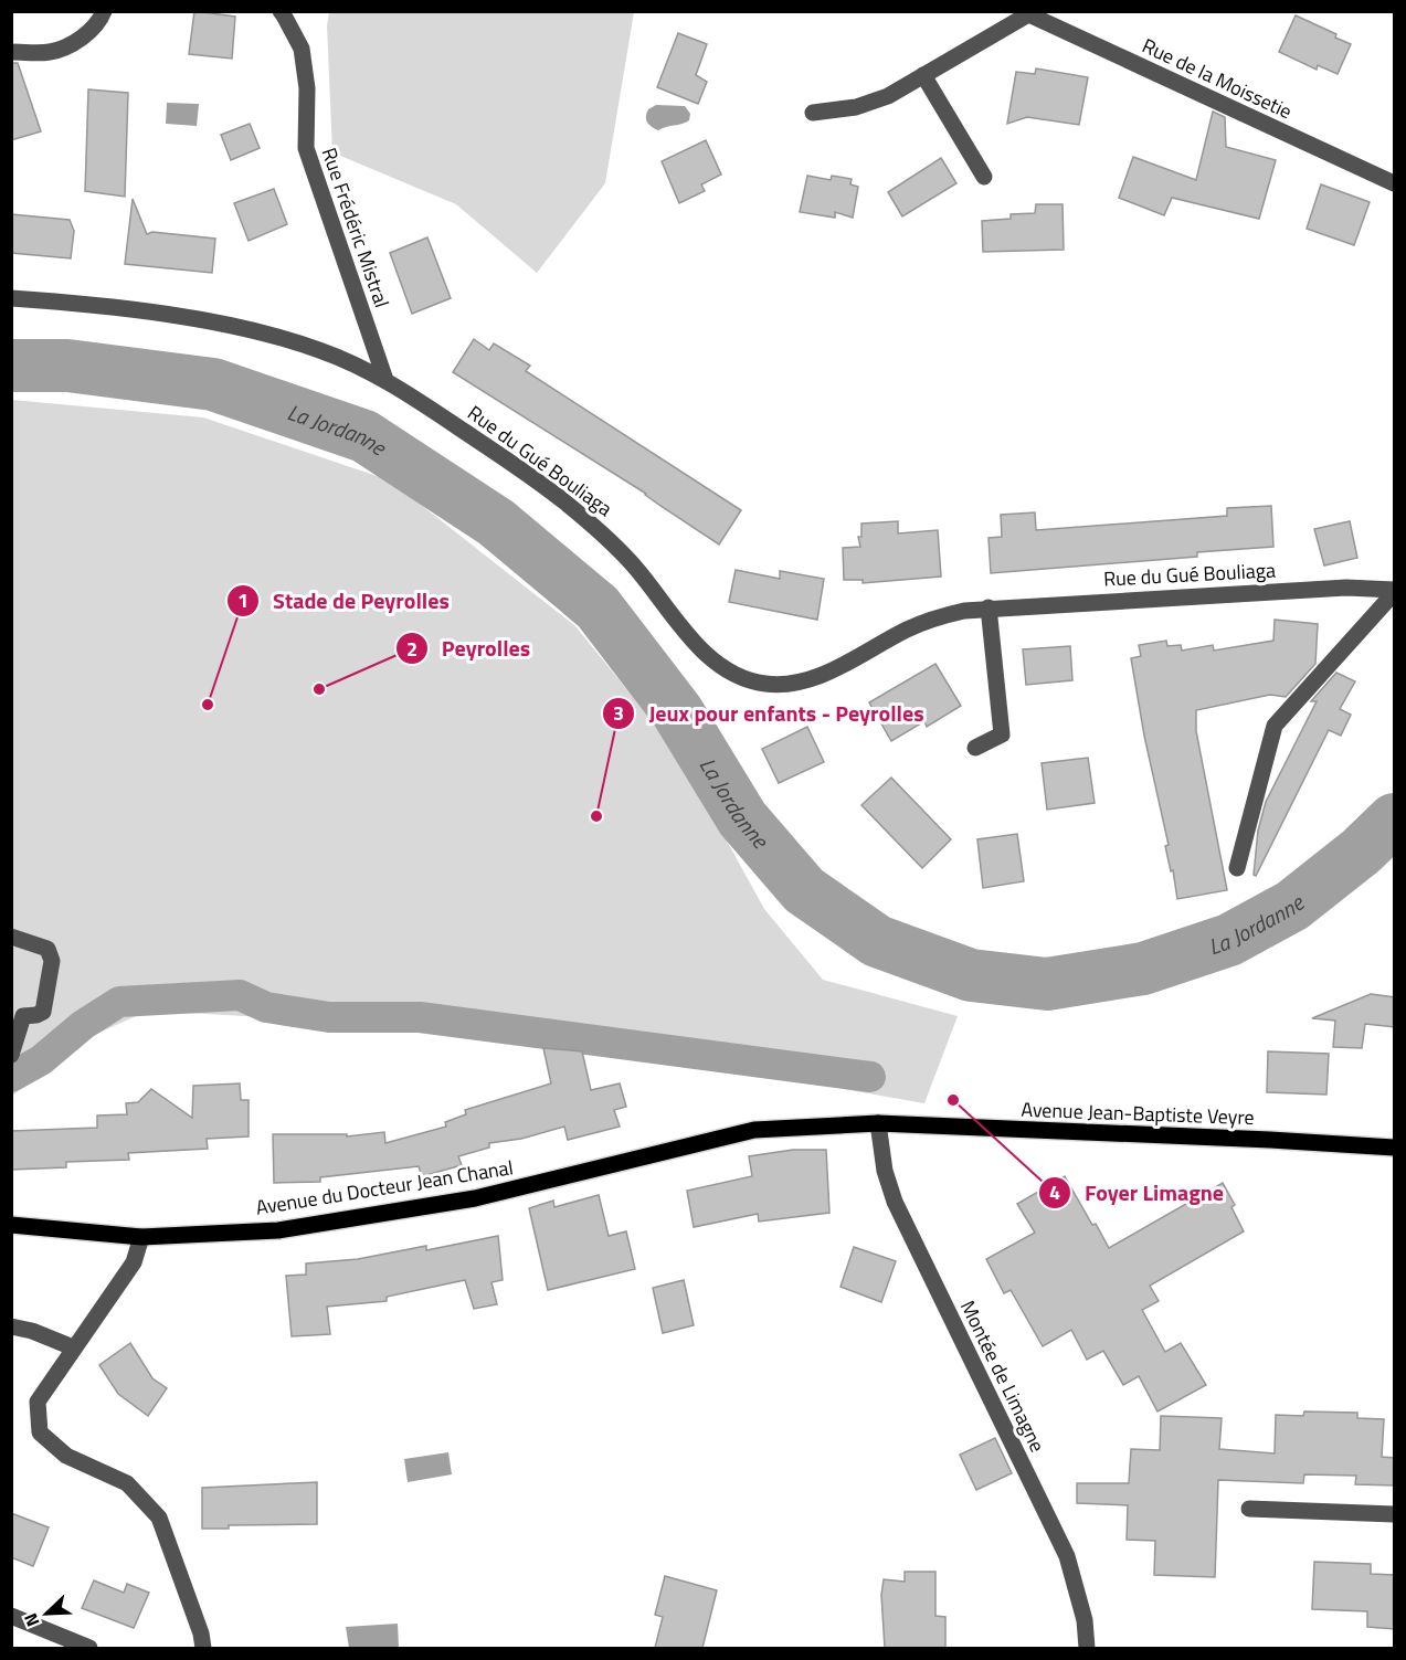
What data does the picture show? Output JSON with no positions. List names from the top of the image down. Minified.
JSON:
{"streets":{"main road":["Avenue Jean-Baptiste Veyre","Avenue du Docteur Jean Chanal"],"street":["Rue de la Moissetie","Rue Frédéric Mistral","Rue du Gué Bouliaga","Montée de Limagne"]},"crossings":[["Rue Frédéric Mistral","Rue du Gué Bouliaga"],["Avenue Jean-Baptiste Veyre","Avenue du Docteur Jean Chanal"],["Avenue Jean-Baptiste Veyre","Montée de Limagne"],["Avenue du Docteur Jean Chanal","Montée de Limagne"]],"water":["La Jordanne"],"places":["Peyrolles","Stade de Peyrolles","Jeux pour enfants - Peyrolles","Foyer Limagne"],"north":"bottom left"}
